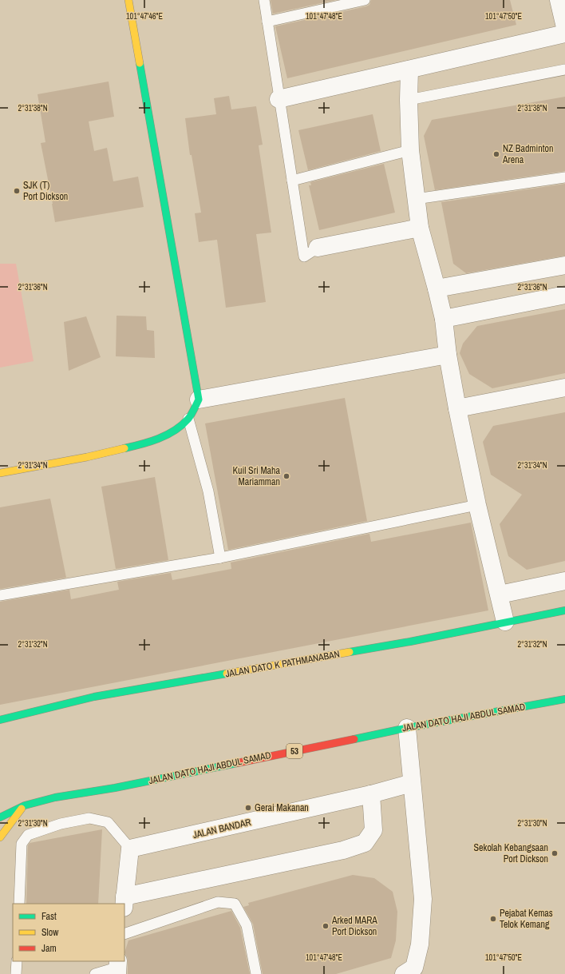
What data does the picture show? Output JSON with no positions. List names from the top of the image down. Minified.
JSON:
{"streets":{"street":["JALAN DATO K PATHMANABAN","JALAN DATO HAJI ABDUL SAMAD","53","JALAN BANDAR"]},"places":["NZ Badminton Arena","SJK (T) Port Dickson","Kuil Sri Maha Mariamman","Gerai Makanan","Sekolah Kebangsaan Port Dickson","Pejabat Kemas Telok Kemang","Arked MARA Port Dickson"],"legend":["Fast","Slow","Jam"],"coordinates":["101°47'46\"E","101°47'48\"E","101°47'50\"E","2°31'38\"N","2°31'36\"N","2°31'34\"N","2°31'32\"N","2°31'30\"N"]}
